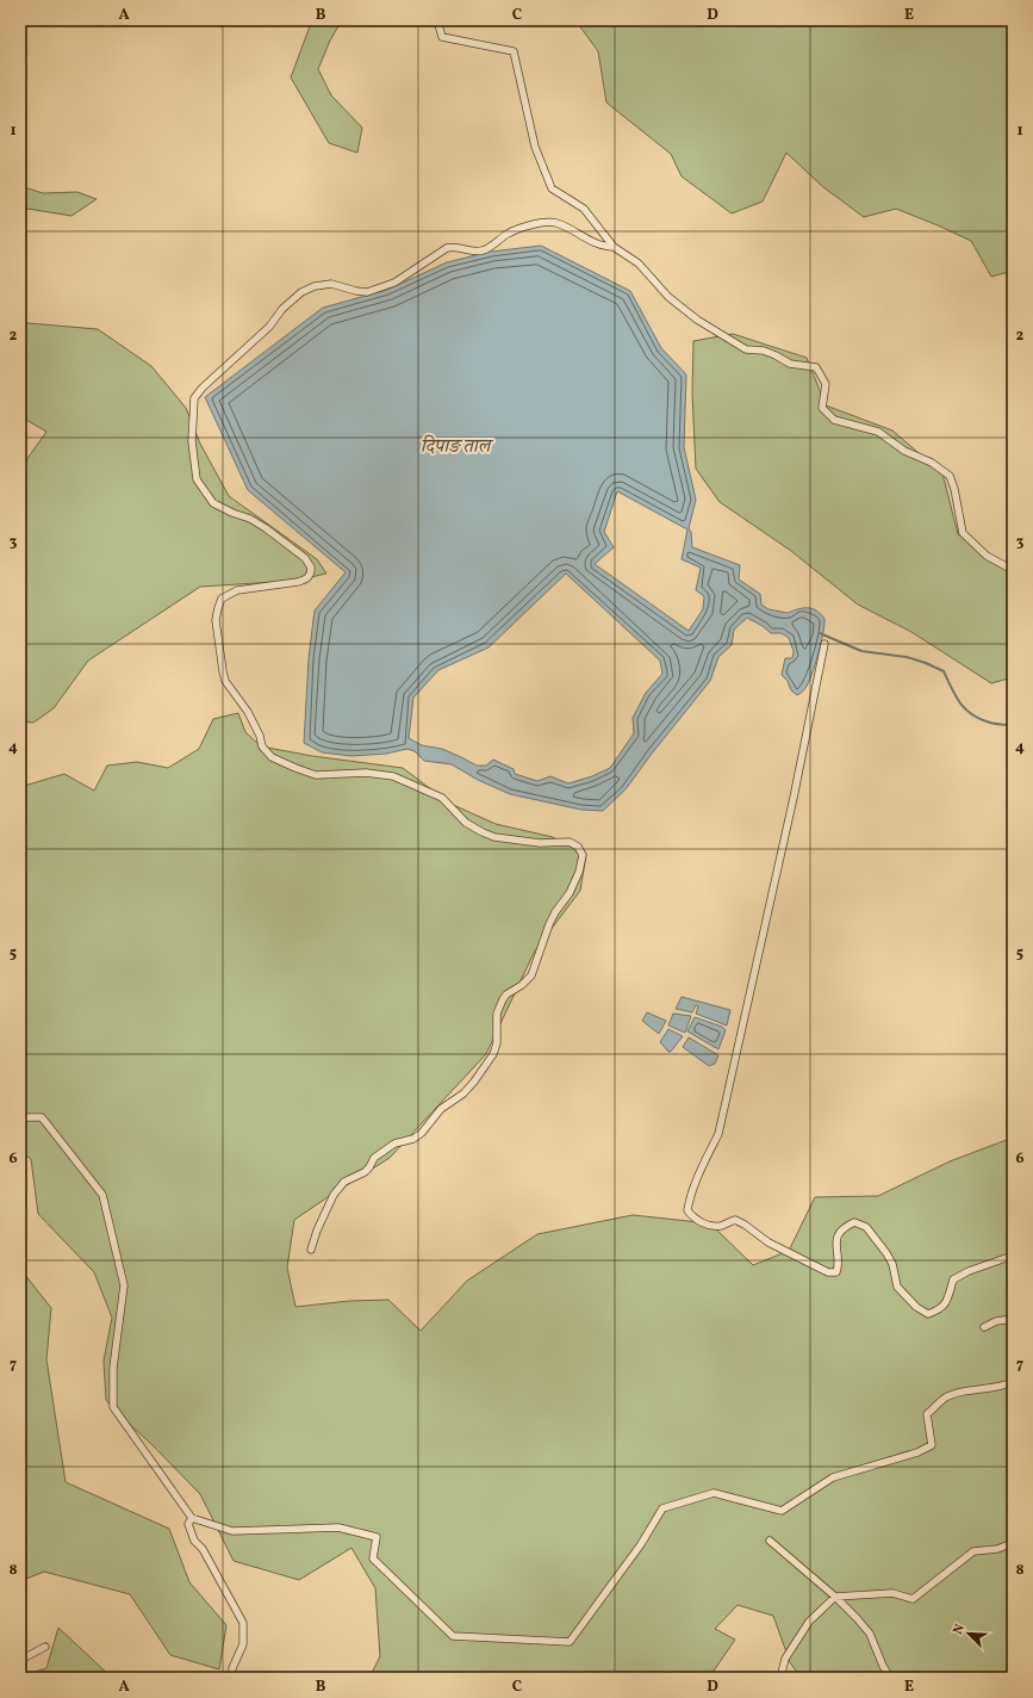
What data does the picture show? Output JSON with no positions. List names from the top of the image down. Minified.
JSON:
{"water":["दिपाङ ताल"],"north":"top left","grid":{"columns":["A","B","C","D","E"],"rows":["1","2","3","4","5","6","7","8"]}}
